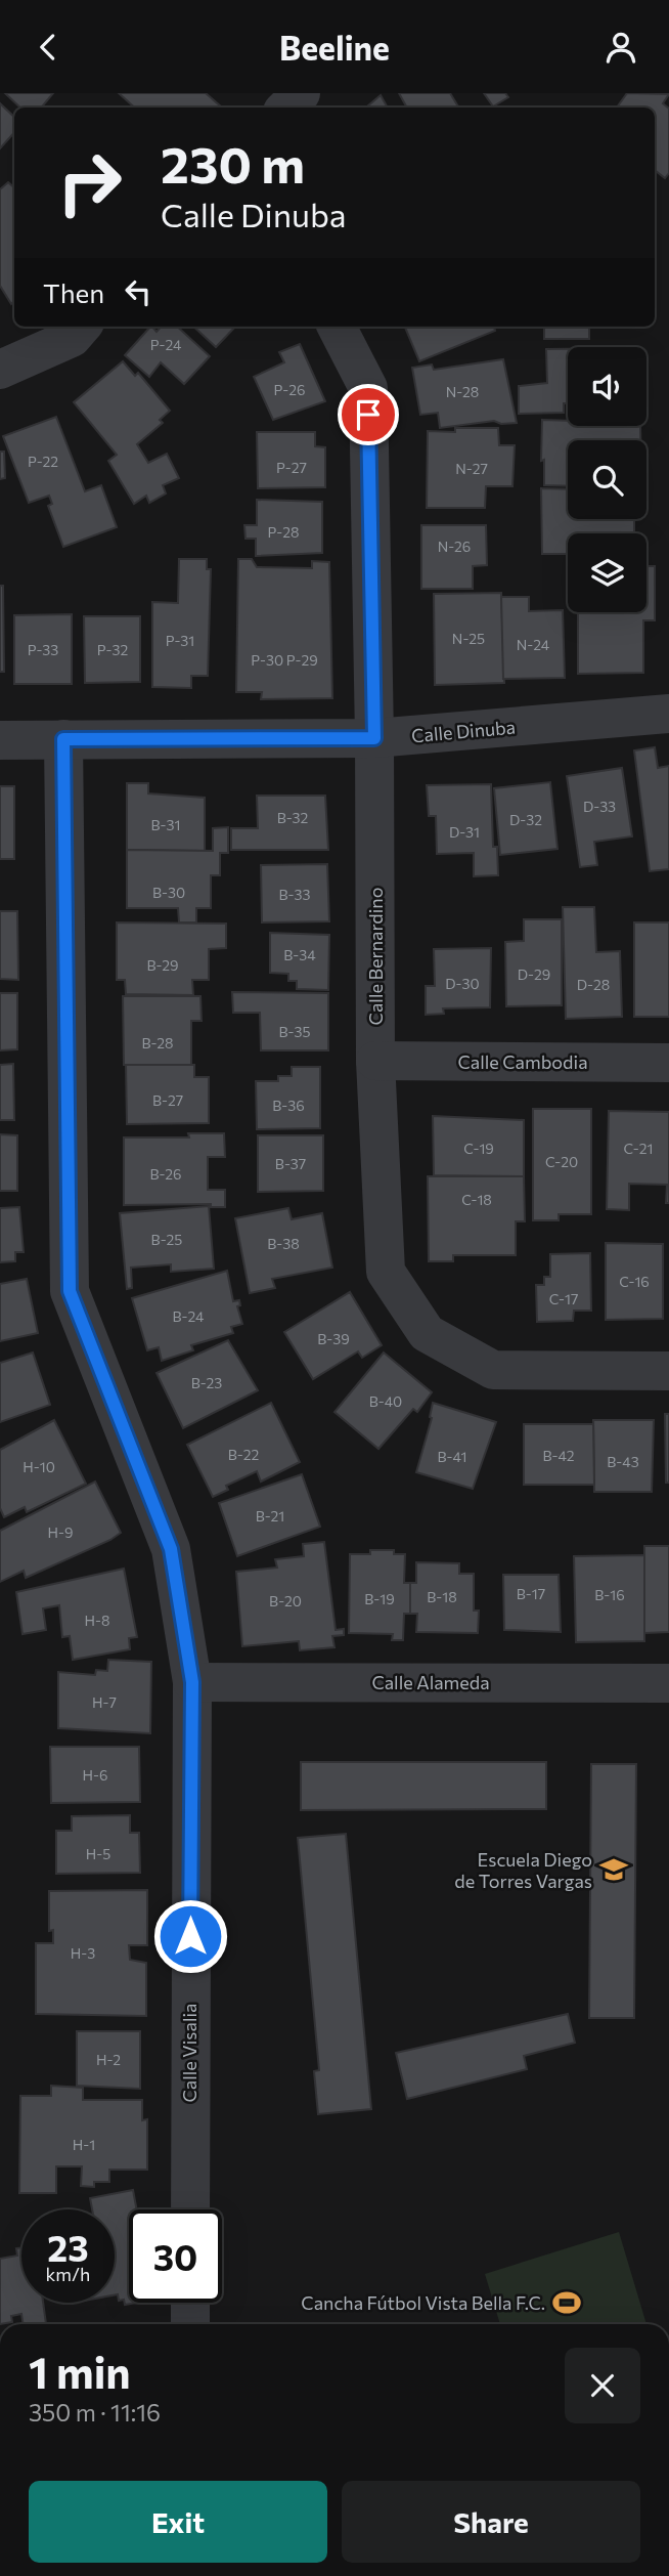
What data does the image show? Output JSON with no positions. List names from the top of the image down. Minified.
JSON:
{"streets":{"street":["Calle Dinuba","Calle Bernardino","Calle Cambodia","Calle Alameda","Calle Visalia"]},"crossings":[["Calle Dinuba","Calle Bernardino"],["Calle Dinuba","Calle Visalia"],["Calle Bernardino","Calle Cambodia"],["Calle Alameda","Calle Visalia"]],"places":{"school or university":["Escuela Diego de Torres Vargas"],"sports":["Cancha Fútbol Vista Bella F.C."]},"house_numbers":["P-24","P-26","N-28","P-22","P-27","N-27","P-28","N-26","N-25","P-31","N-24","P-33","P-32","P-30 P-29","D-33","B-32","D-32","B-31","D-31","B-30","B-33","B-34","B-29","D-29","D-30","D-28","B-35","B-28","B-27","B-36","C-19","C-21","C-20","B-37","B-26","C-18","B-25","B-38","C-16","C-17","B-24","B-39","B-23","B-40","B-22","B-42","B-41","B-43","H-10","B-21","H-9","B-17","B-16","B-18","B-19","B-20","H-8","H-7","H-6","H-5","H-3","H-2","H-1"],"page":{"header":"Beeline","turn":["230 m","Calle Dinuba"],"then":"Then","speed":"23 km/h","limit":"30","heading":["1 min","350 m · 11:16"],"buttons":["Exit","Share"]}}
